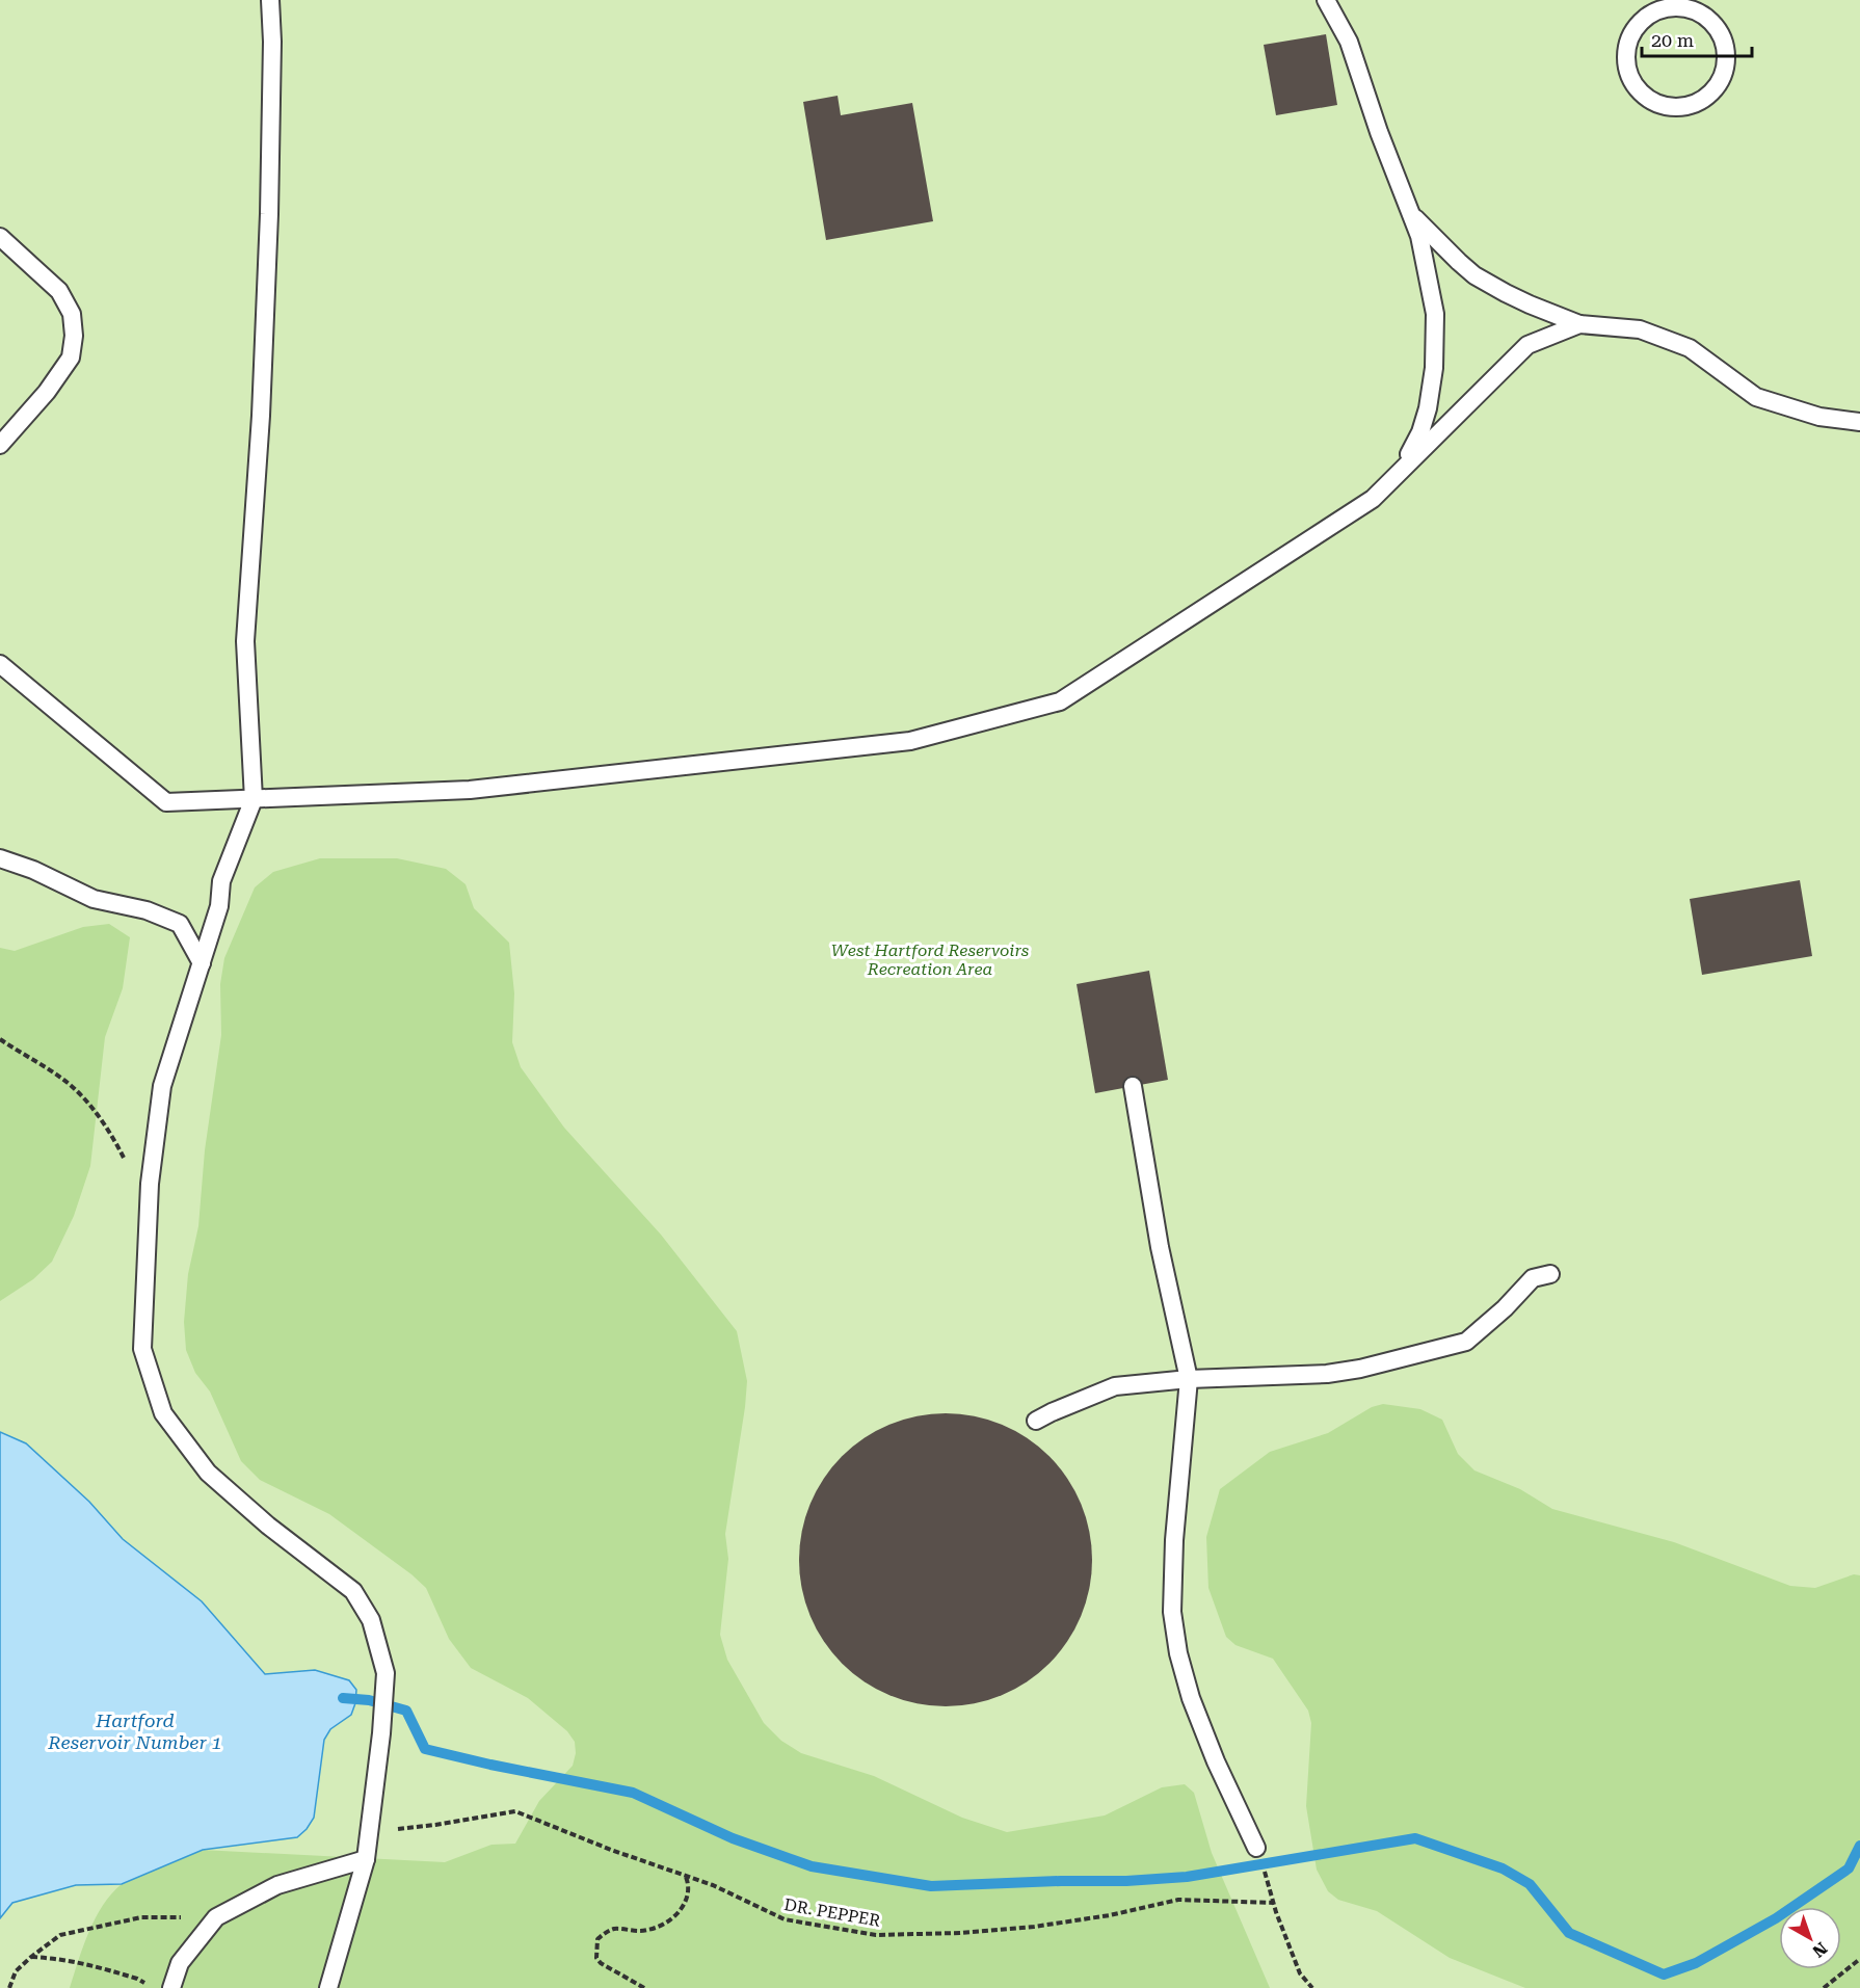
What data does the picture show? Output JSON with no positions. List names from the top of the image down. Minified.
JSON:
{"streets":{"path":["DR. PEPPER"]},"water":["Hartford Reservoir Number 1"],"parks":["West Hartford Reservoirs Recreation Area"],"scale_bar":"20 m","north":"bottom right"}
